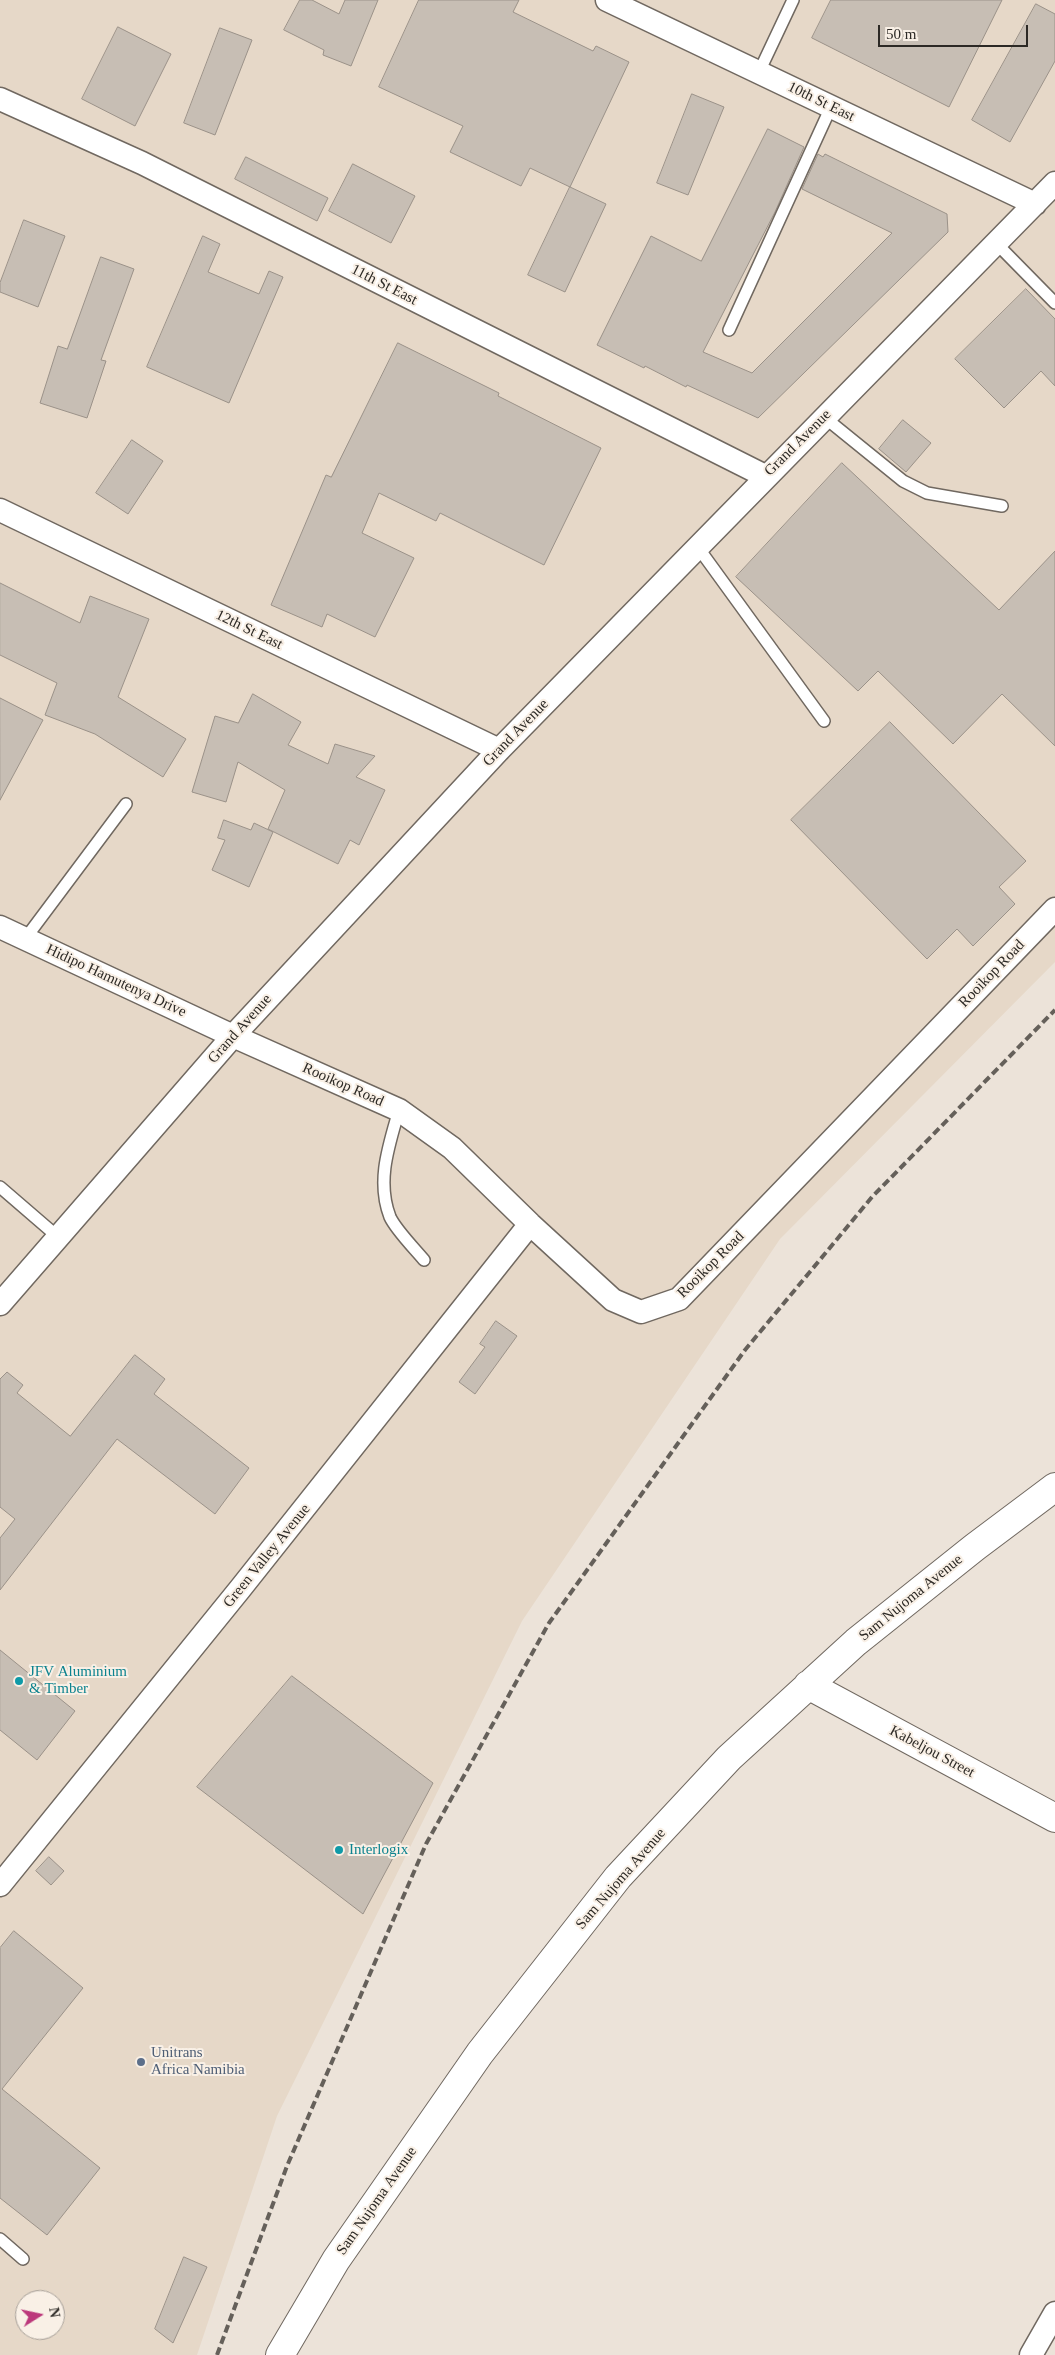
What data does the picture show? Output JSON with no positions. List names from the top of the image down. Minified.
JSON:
{"streets":{"street":["10th St East","11th St East","Grand Avenue","12th St East","Rooikop Road","Hidipo Hamutenya Drive","Green Valley Avenue","Sam Nujoma Avenue","Kabeljou Street"]},"crossings":[["10th St East","Grand Avenue"],["11th St East","Grand Avenue"],["Grand Avenue","12th St East"],["Grand Avenue","Rooikop Road"],["Grand Avenue","Hidipo Hamutenya Drive"],["Rooikop Road","Hidipo Hamutenya Drive"],["Rooikop Road","Green Valley Avenue"],["Sam Nujoma Avenue","Kabeljou Street"]],"places":["JFV Aluminium & Timber","Interlogix","Unitrans Africa Namibia"],"scale_bar":"50 m","north":"right"}
